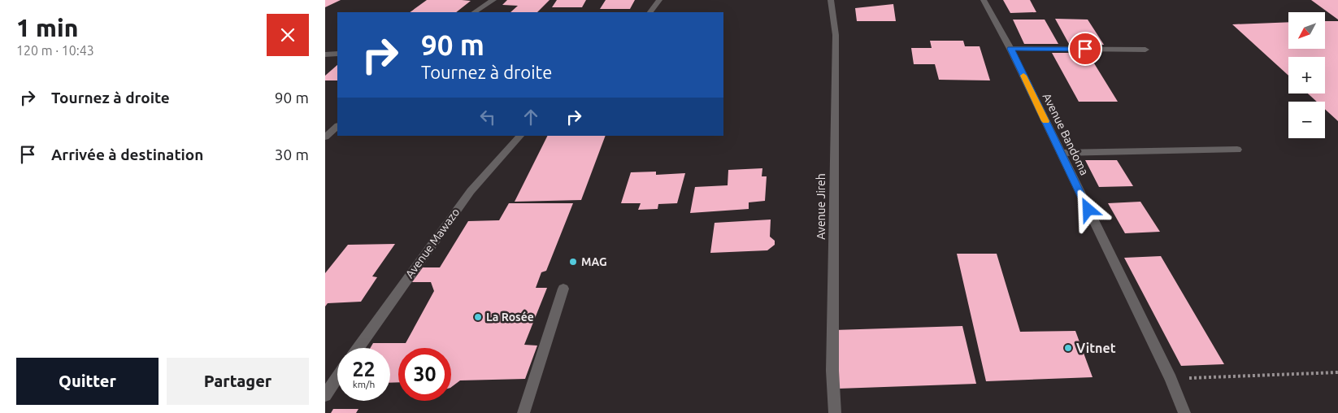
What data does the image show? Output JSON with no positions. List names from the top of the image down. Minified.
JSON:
{"streets":{"street":["Avenue Bandoma","Avenue Jireh","Avenue Mawazo"]},"places":["MAG","La Rosée","Vitnet"],"north":"bottom left","page":{"heading":["1 min","120 m · 10:43"],"map_buttons":["+","−"],"turn":["90 m","Tournez à droite"],"list":[{"name":"Tournez à droite","value":"90 m"},{"name":"Arrivée à destination","value":"30 m"}],"speed":"22 km/h","limit":"30","buttons":["Quitter","Partager"]}}
